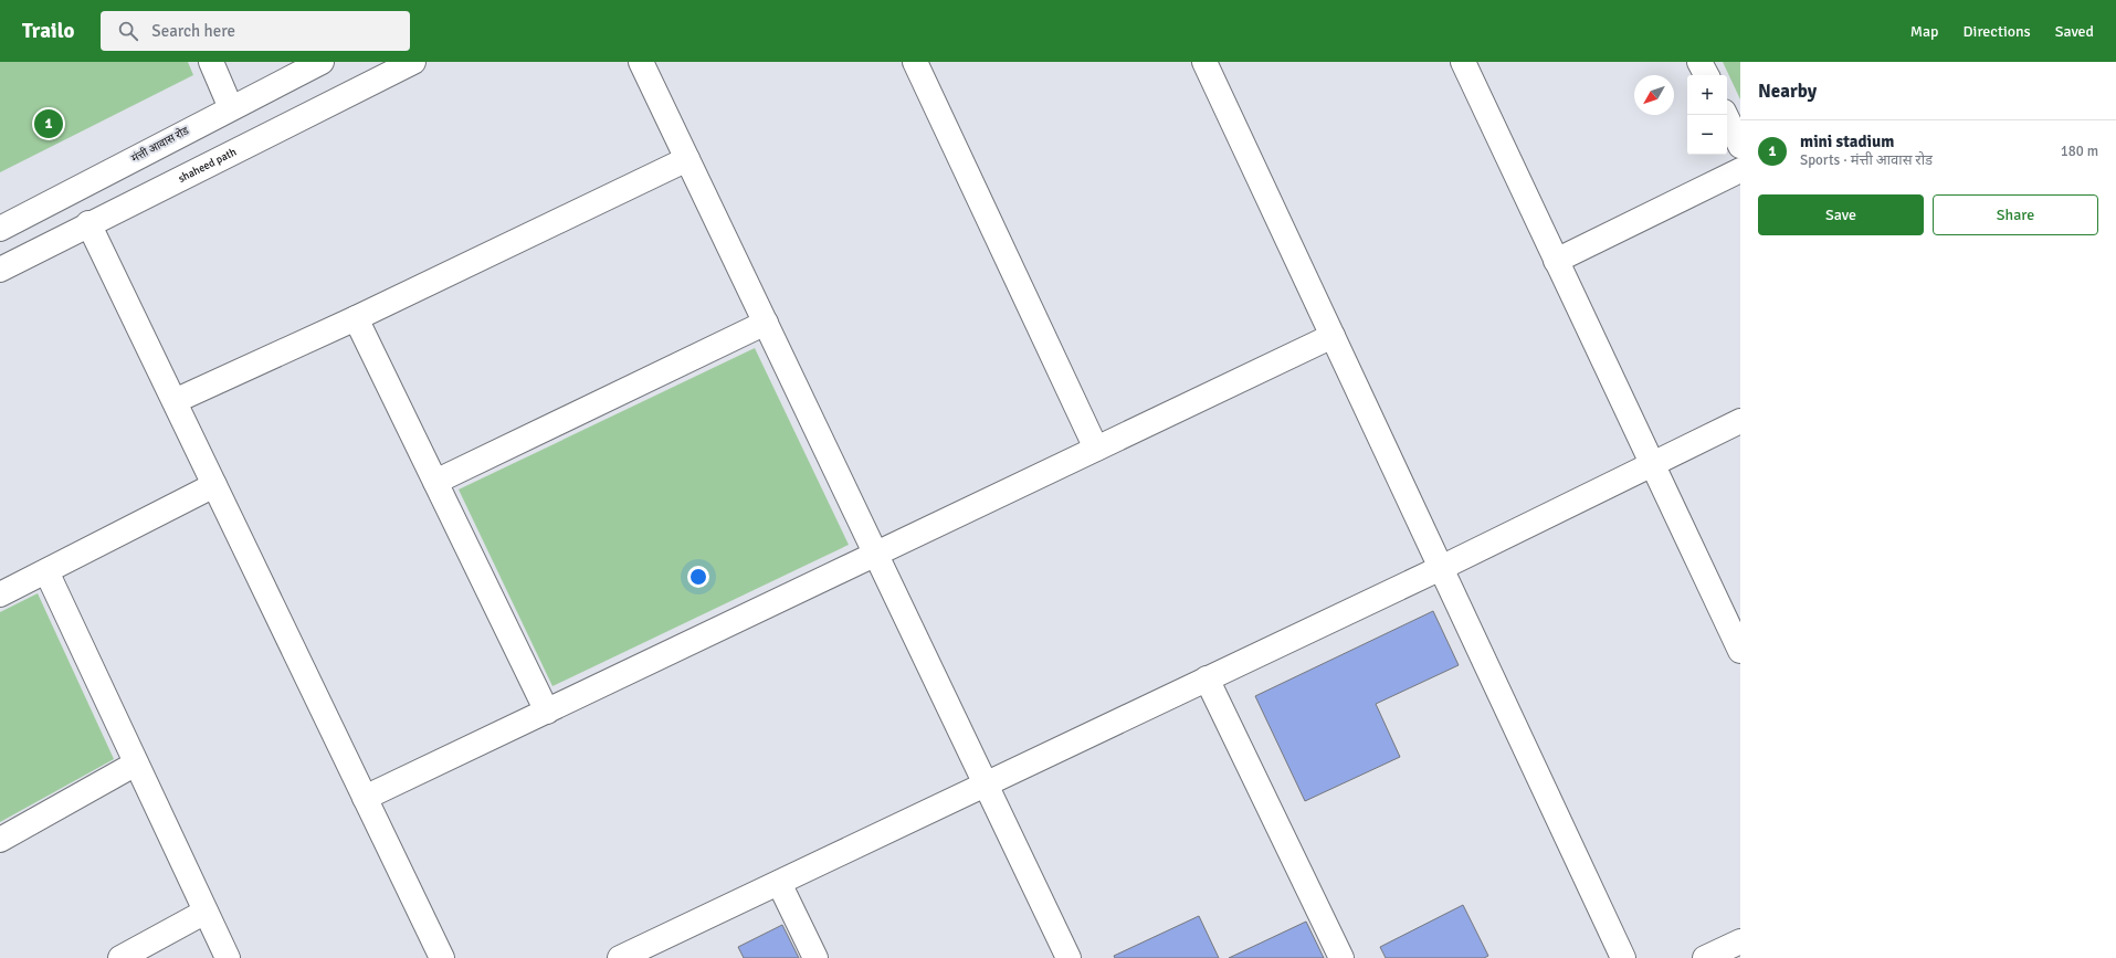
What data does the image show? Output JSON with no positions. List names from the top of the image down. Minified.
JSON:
{"streets":{"street":["मंत्ती आवास रोड","shaheed path"]},"north":"bottom left","page":{"header":"Trailo","search":"Search here","nav":["Map","Directions","Saved"],"heading":"Nearby","map_buttons":["+","−"],"pins":"1","list":[{"mark":"1","name":"mini stadium","note":"Sports · मंत्ती आवास रोड","value":"180 m"}],"buttons":["Save","Share"]}}
